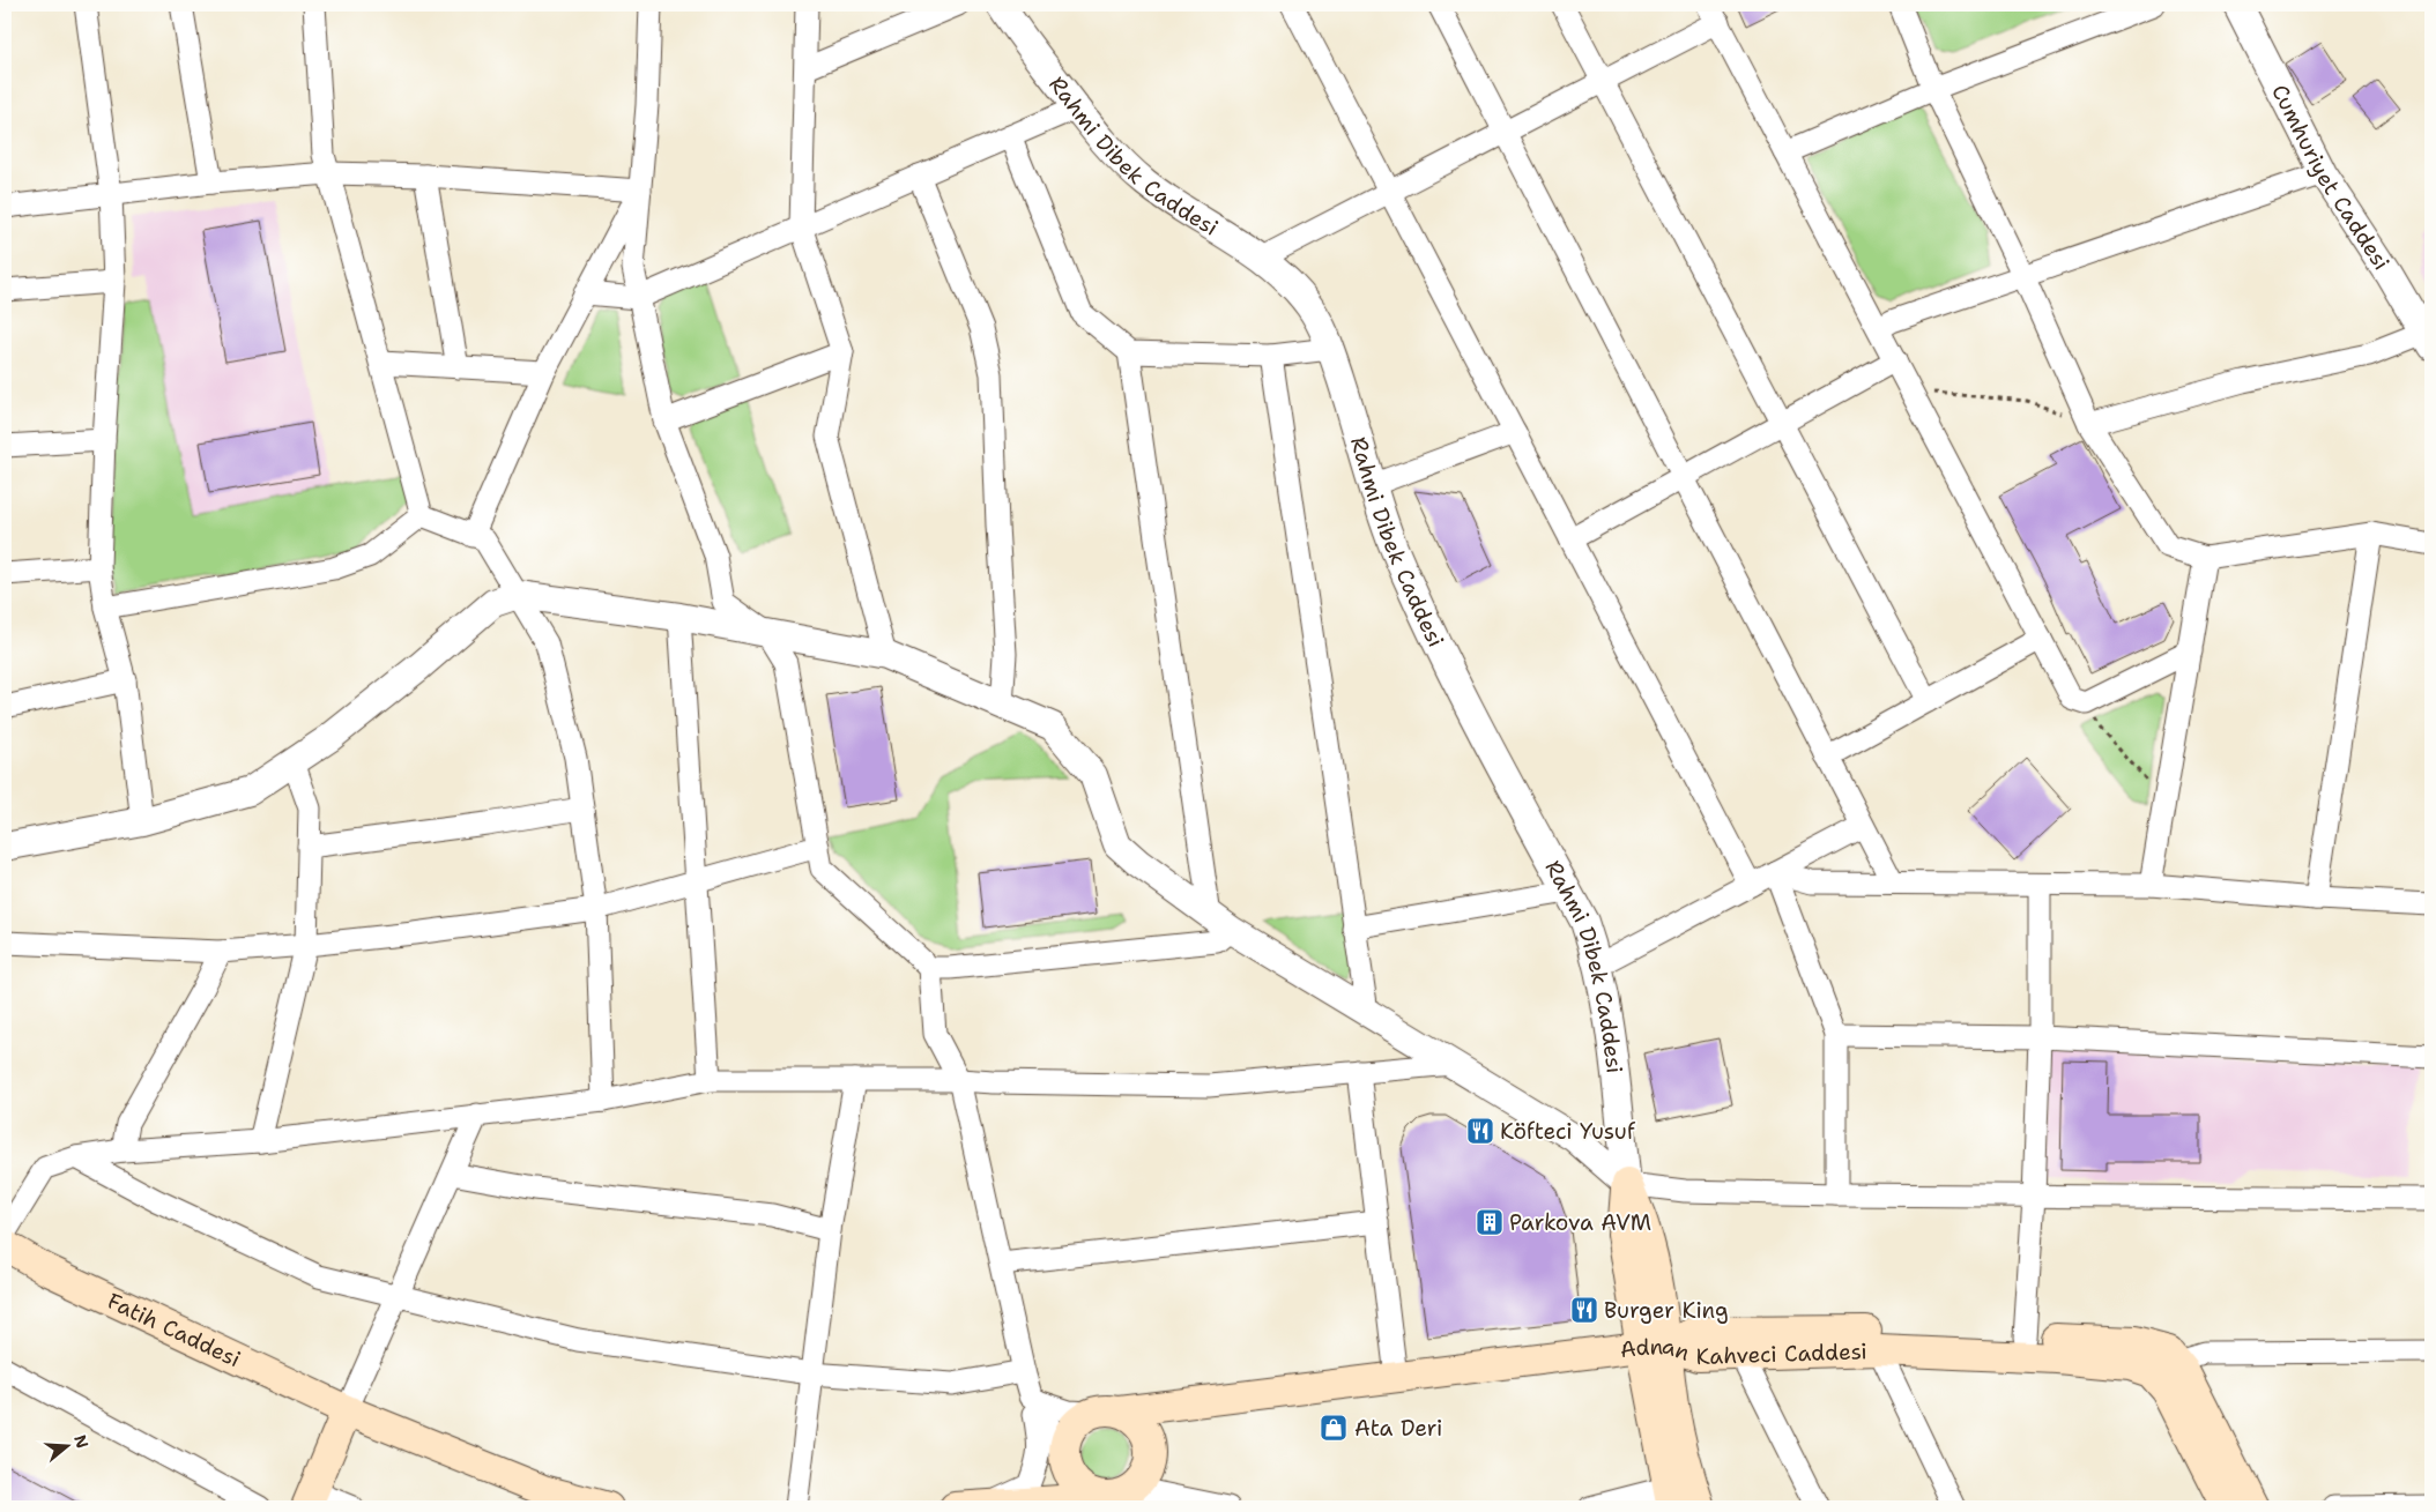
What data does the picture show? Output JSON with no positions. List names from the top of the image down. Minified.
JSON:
{"streets":{"main road":["Rahmi Dibek Caddesi","Fatih Caddesi","Adnan Kahveci Caddesi"],"street":["Cumhuriyet Caddesi"]},"crossings":[["Rahmi Dibek Caddesi","Adnan Kahveci Caddesi"]],"places":{"restaurant":["Köfteci Yusuf","Burger King"],"building":["Parkova AVM"],"shop":["Ata Deri"]},"north":"right"}
